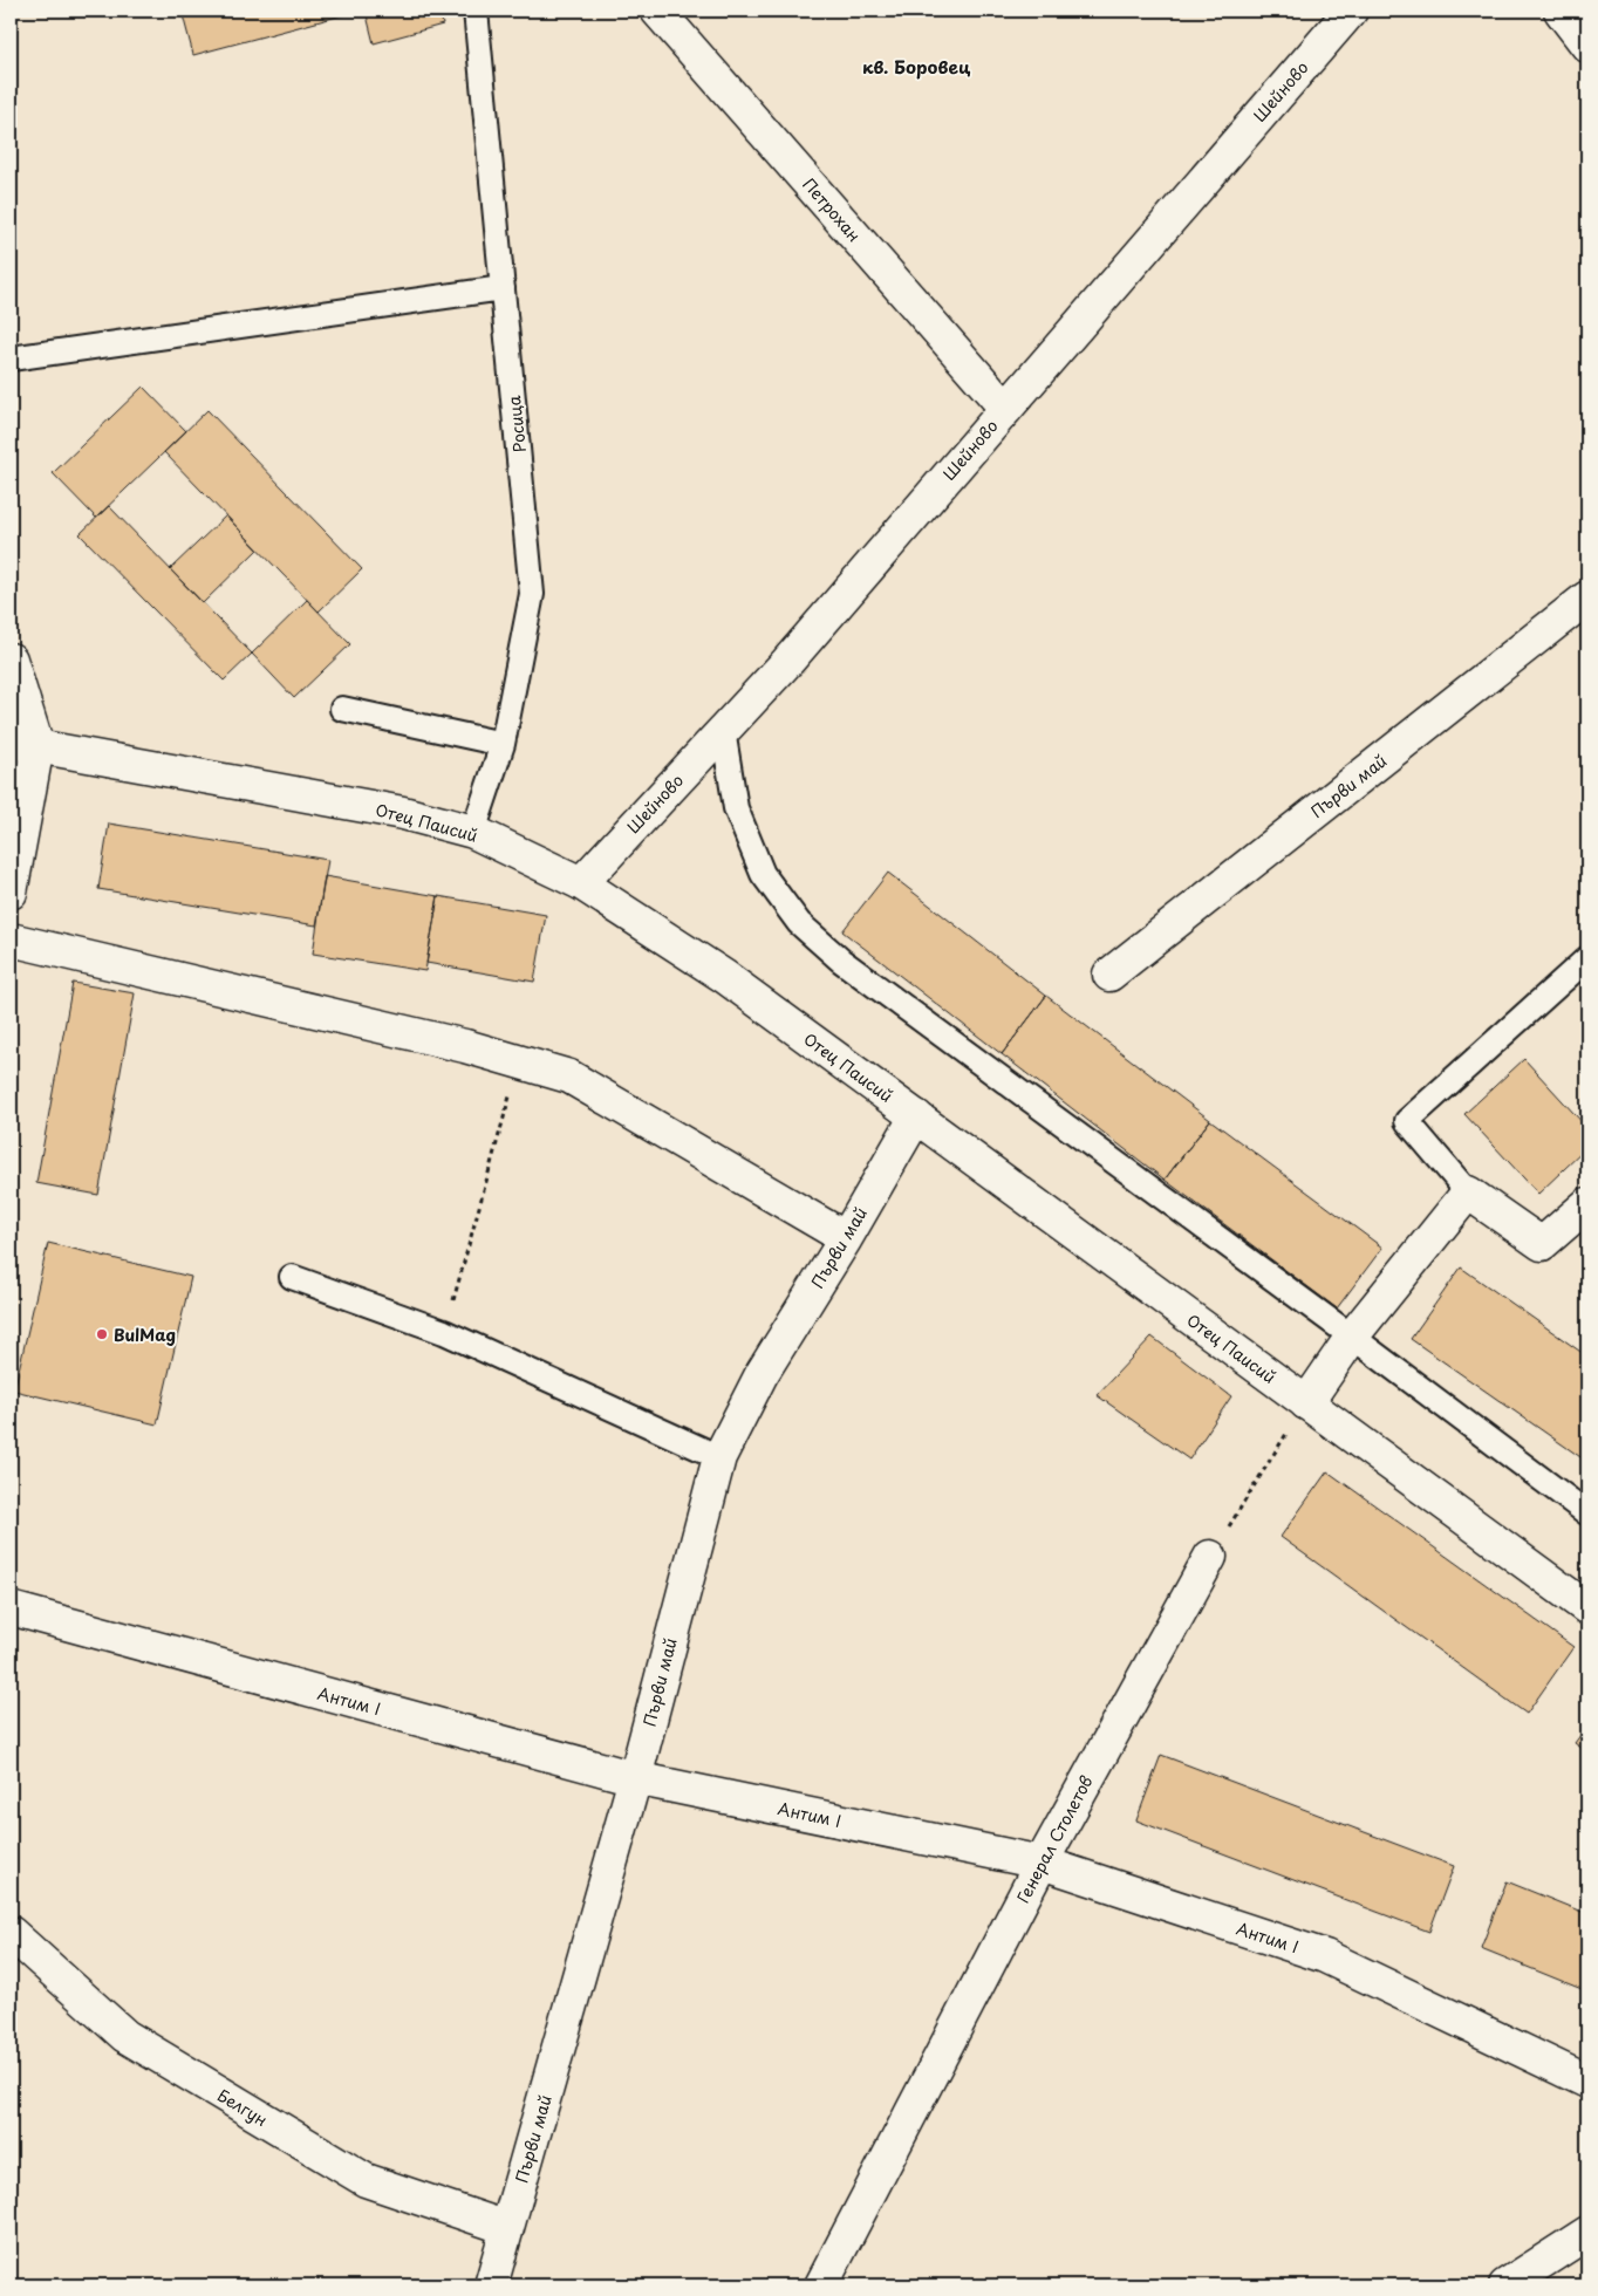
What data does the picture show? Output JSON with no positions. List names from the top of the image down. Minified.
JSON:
{"streets":{"street":["Шейново","Петрохан","Първи май","Отец Паисий","Антим I","Генерал Столетов","Белгун"],"lane":["Росица"]},"crossings":[["Шейново","Петрохан"],["Шейново","Отец Паисий"],["Росица","Отец Паисий"],["Първи май","Отец Паисий"],["Първи май","Антим I"],["Първи май","Белгун"],["Антим I","Генерал Столетов"]],"districts":["кв. Боровец"],"places":["BulMag"]}
